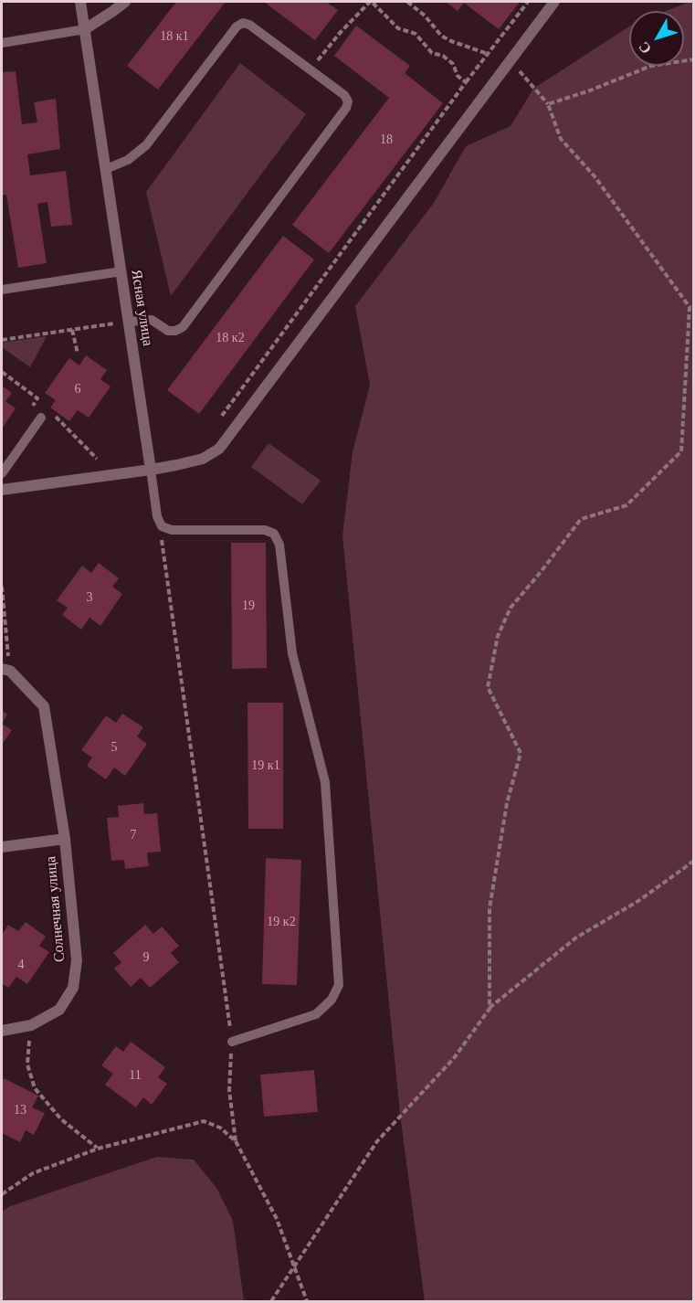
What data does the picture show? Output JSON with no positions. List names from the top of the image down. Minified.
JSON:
{"streets":{"street":["Ясная улица","Солнечная улица"]},"house_numbers":["18 к1","18","18 к2","6","3","19","5","19 к1","7","19 к2","9","4","11","13"],"north":"bottom left"}
